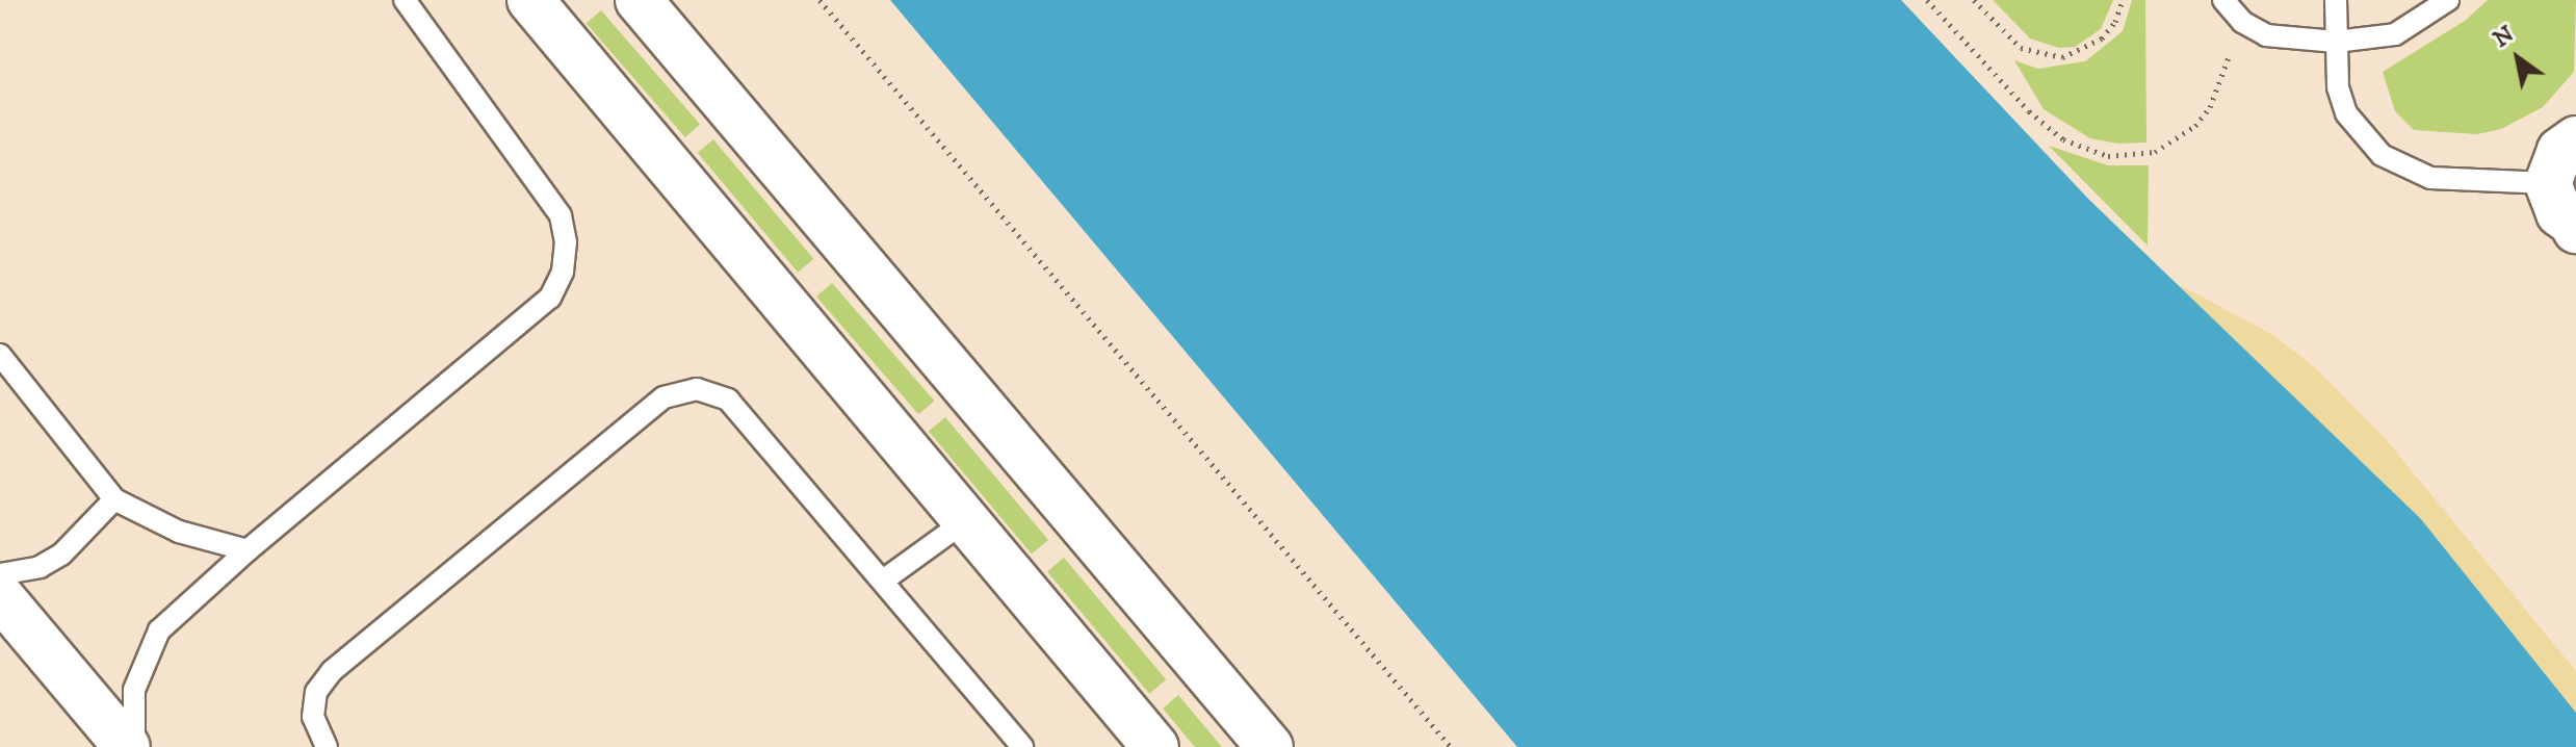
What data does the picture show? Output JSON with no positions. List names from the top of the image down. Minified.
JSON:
{"north":"top left"}
